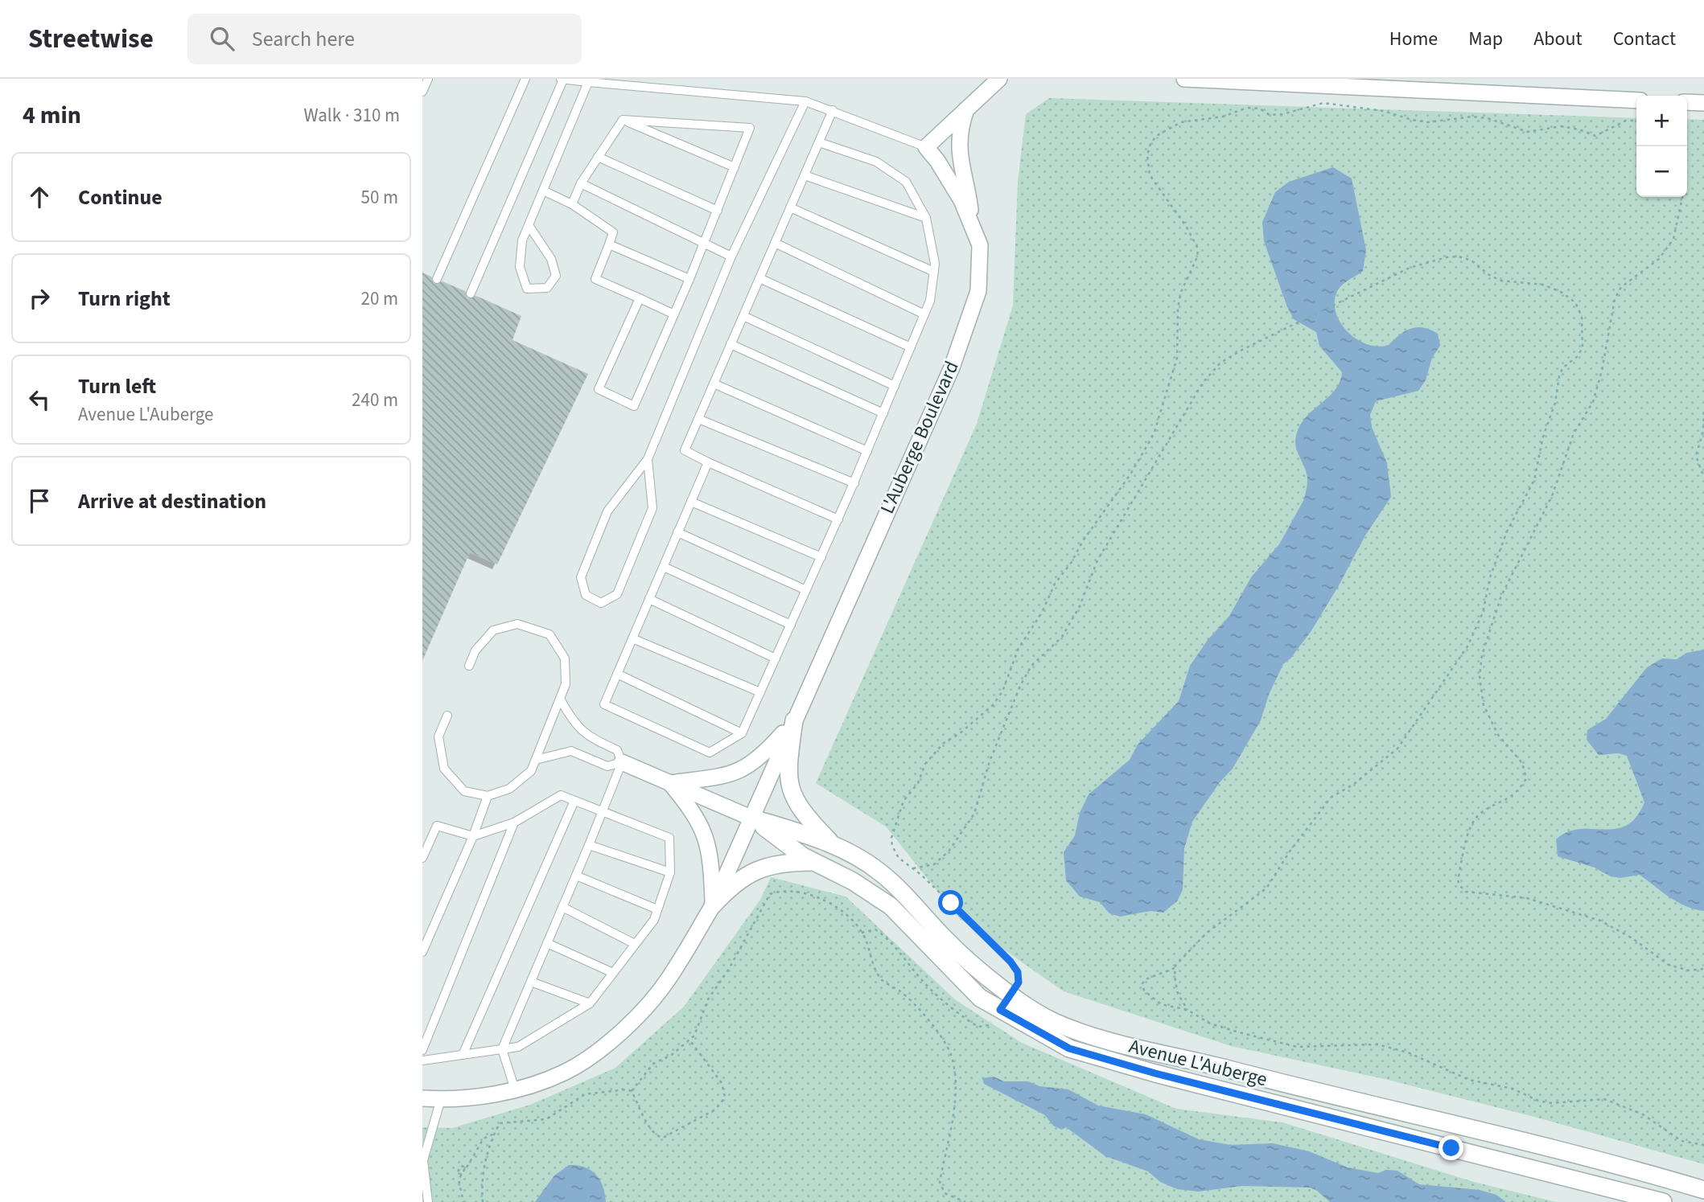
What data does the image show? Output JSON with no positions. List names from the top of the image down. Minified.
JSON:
{"streets":{"street":["L'Auberge Boulevard","Avenue L'Auberge"]},"crossings":[["L'Auberge Boulevard","Avenue L'Auberge"]],"page":{"header":"Streetwise","search":"Search here","nav":["Home","Map","About","Contact"],"heading":["4 min","Walk · 310 m"],"map_buttons":["+","−"],"list":[["Continue","50 m"],["Turn right","20 m"],["Turn left","Avenue L'Auberge","240 m"],"Arrive at destination"]}}
